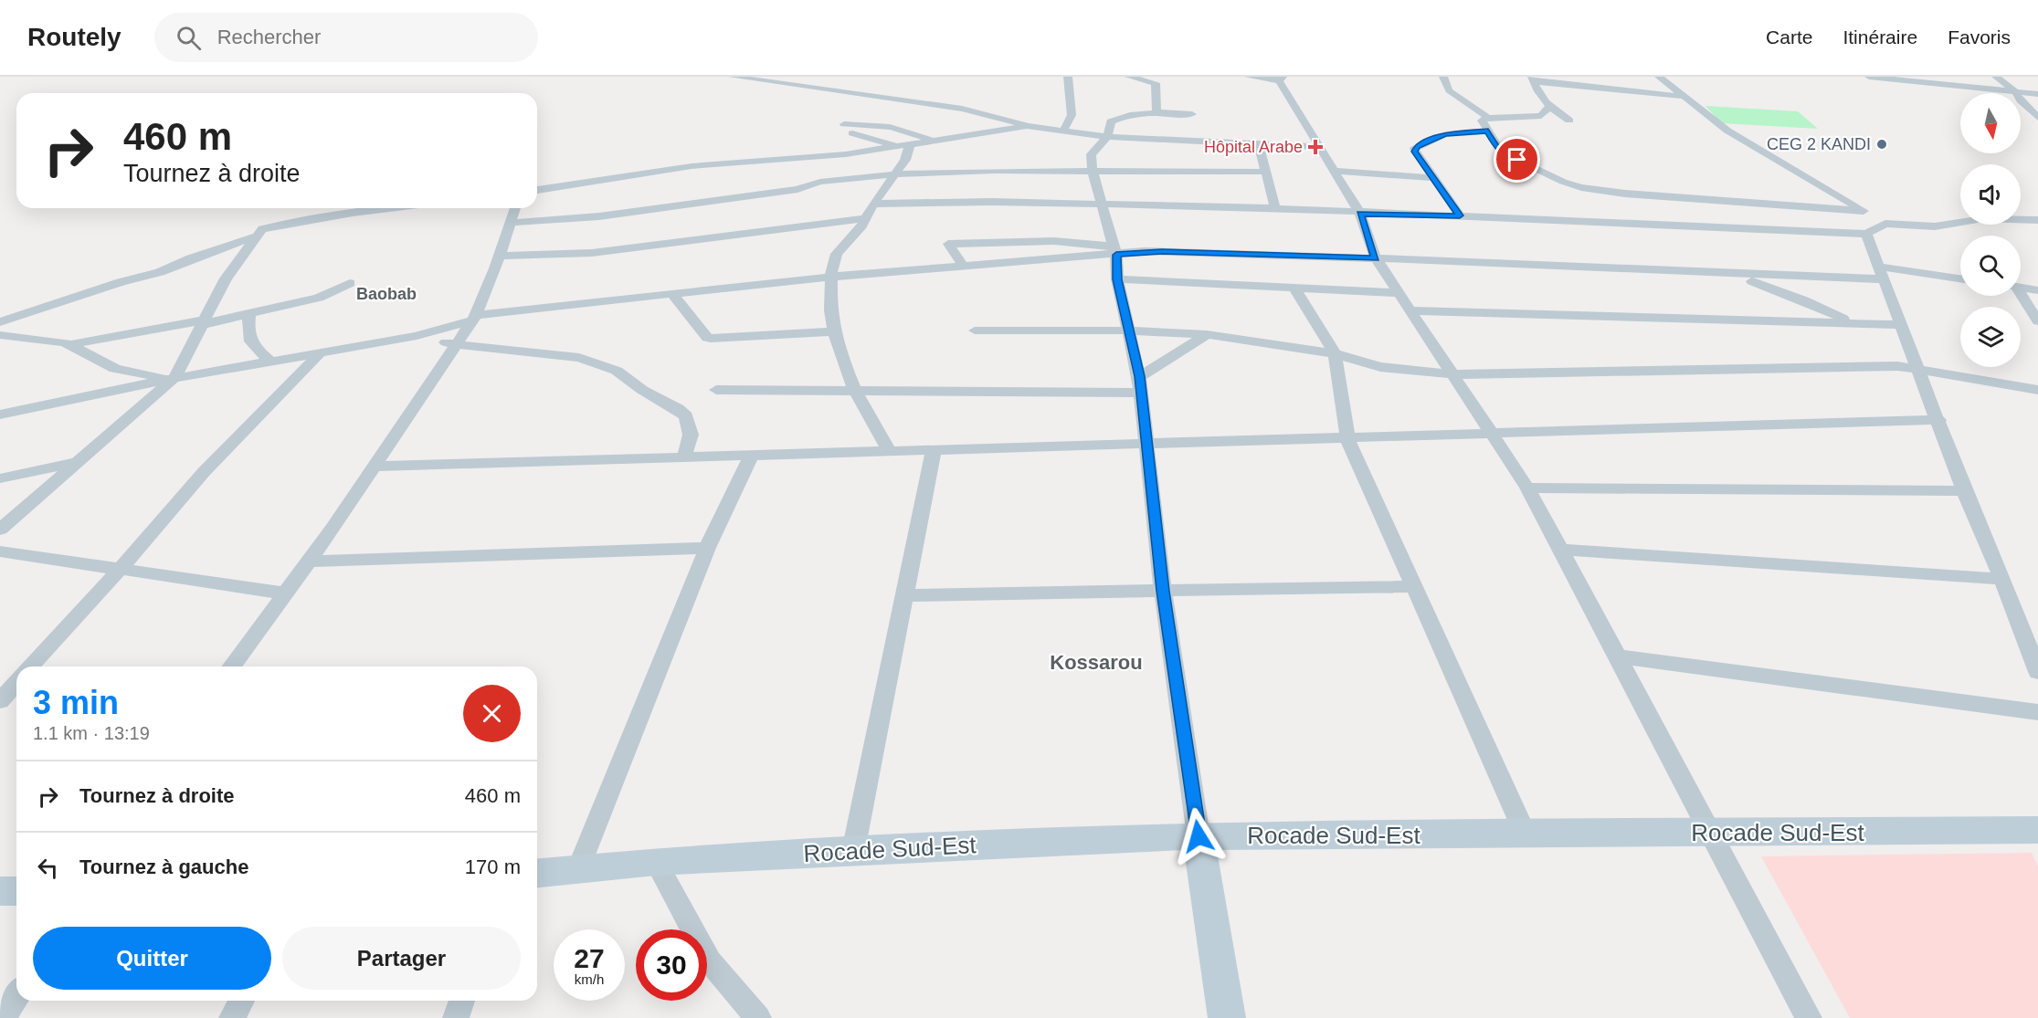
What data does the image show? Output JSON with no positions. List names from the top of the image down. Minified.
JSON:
{"streets":{"street":["Rocade Sud-Est"]},"districts":["Baobab","Kossarou"],"places":{"other":["CEG 2 KANDI"],"health":["Hôpital Arabe"]},"north":"bottom","page":{"header":"Routely","search":"Rechercher","nav":["Carte","Itinéraire","Favoris"],"turn":["460 m","Tournez à droite"],"heading":["3 min","1.1 km · 13:19"],"list":[{"name":"Tournez à droite","value":"460 m"},{"name":"Tournez à gauche","value":"170 m"}],"buttons":["Quitter","Partager"],"speed":"27 km/h","limit":"30"}}
